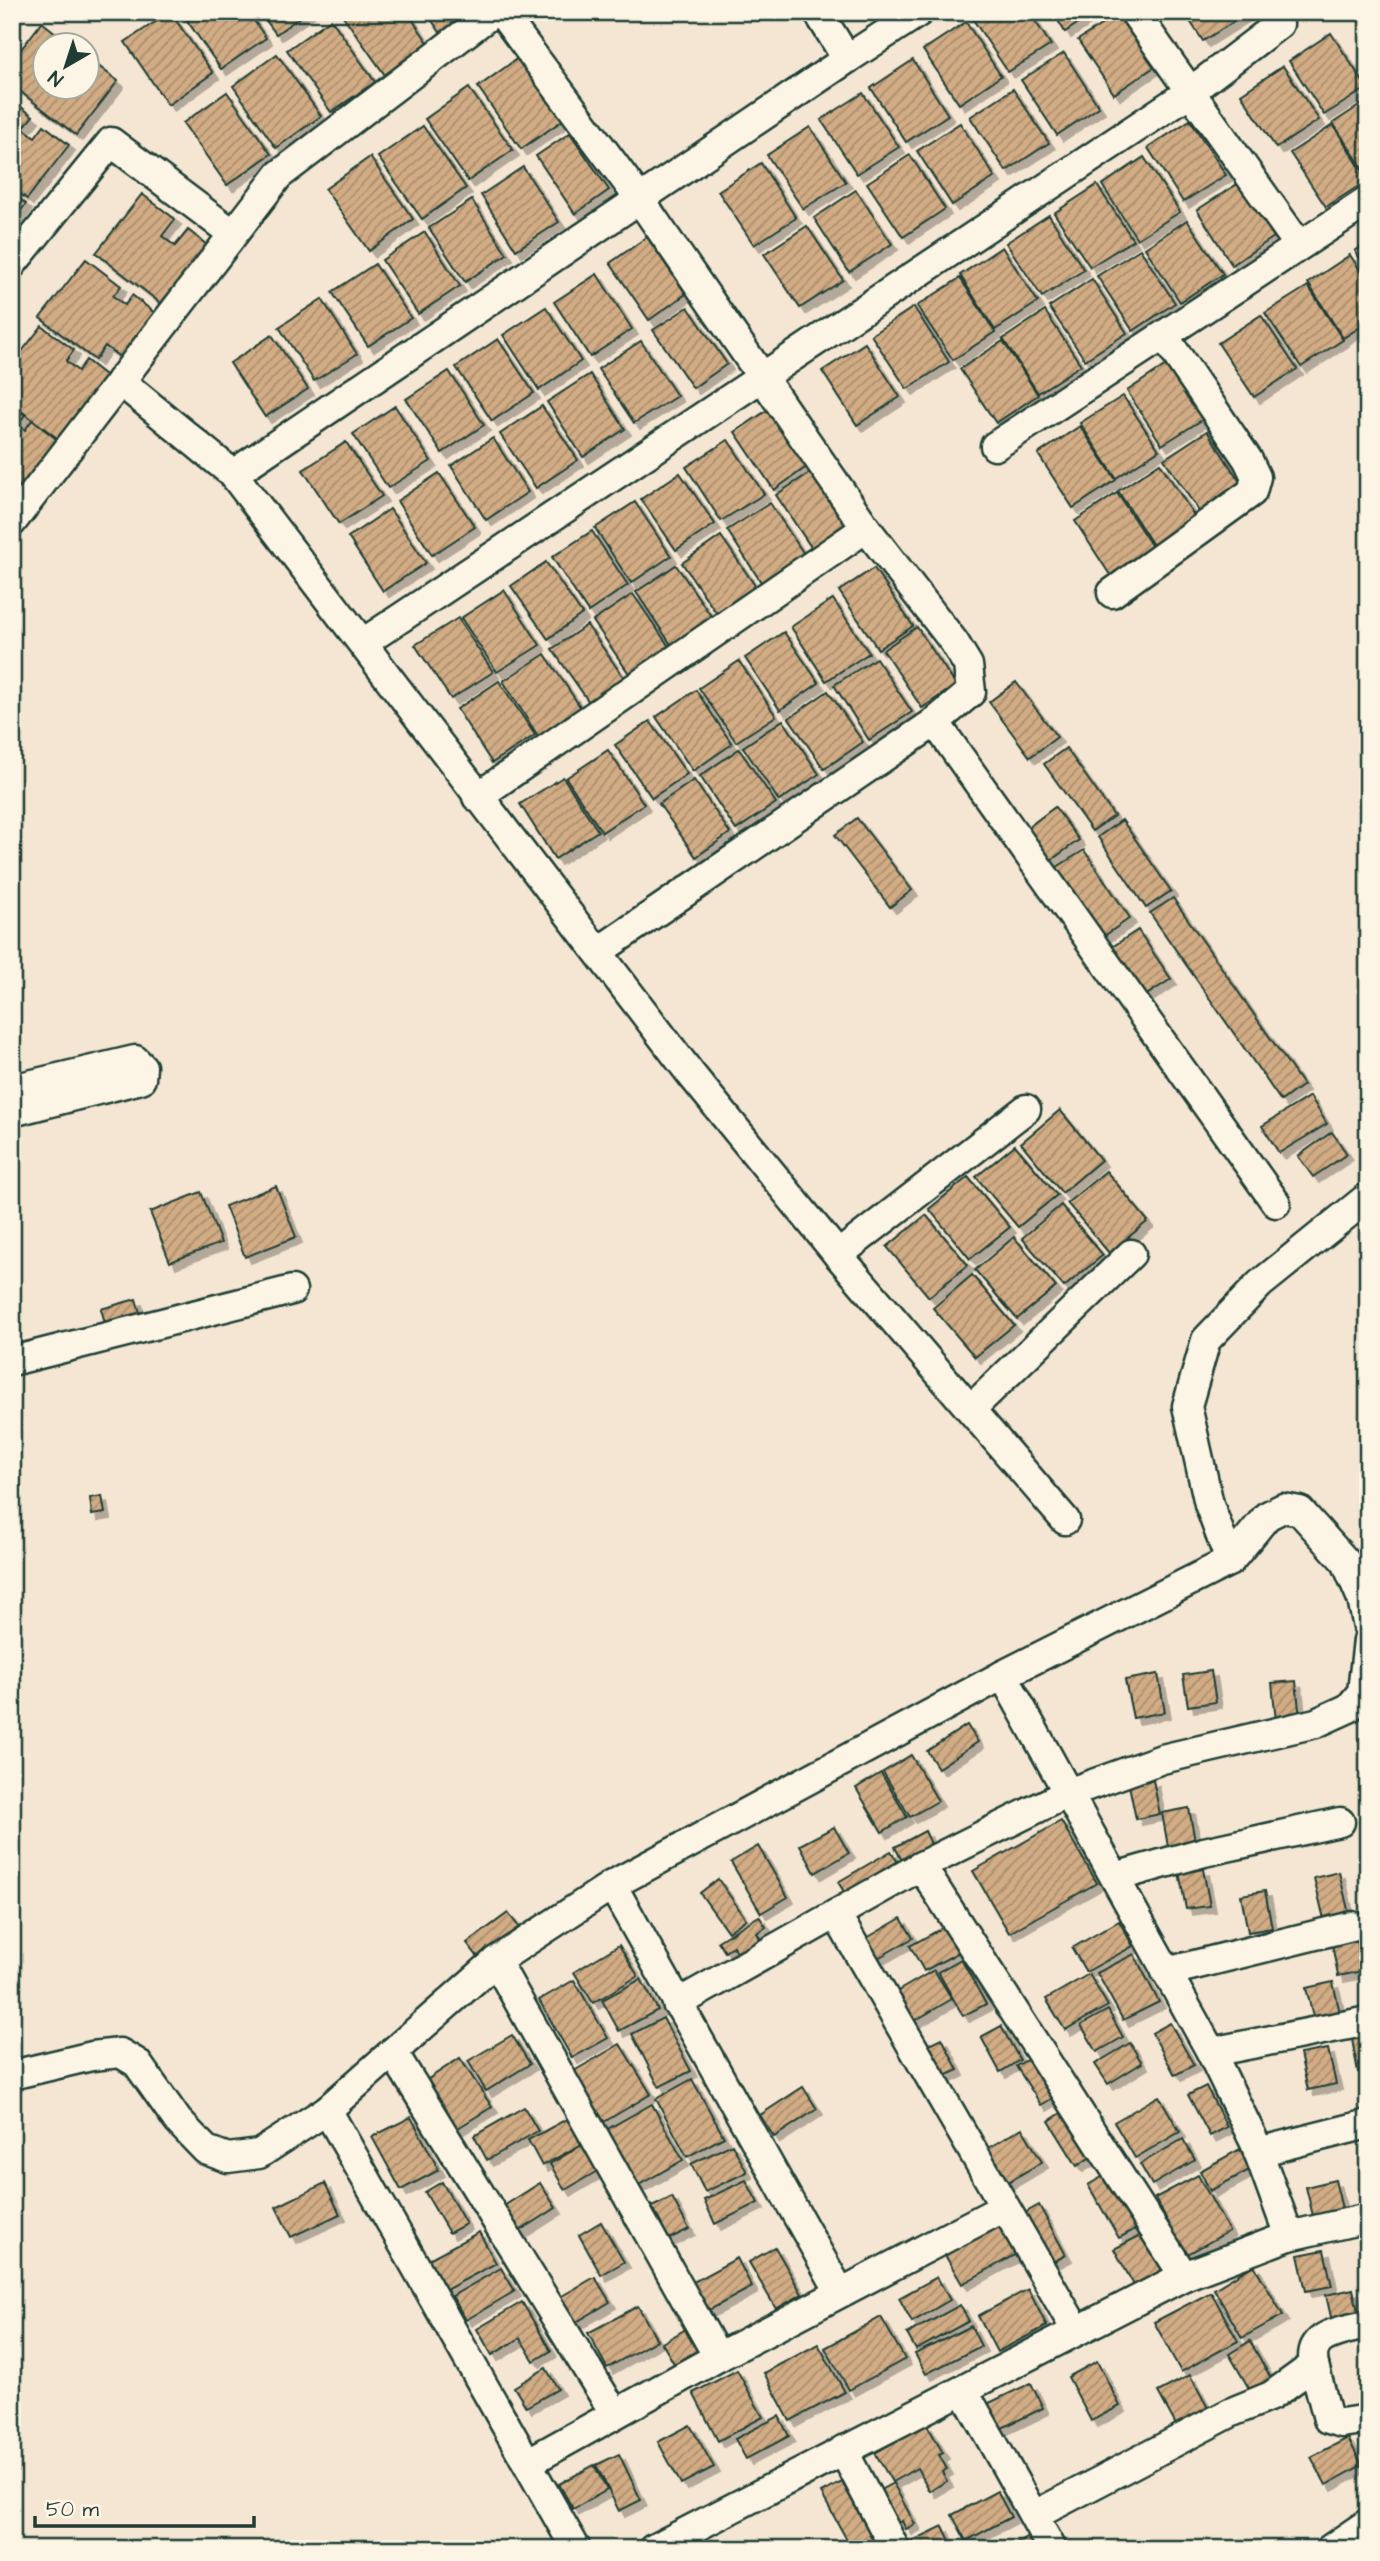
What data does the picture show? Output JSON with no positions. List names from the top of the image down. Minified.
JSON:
{"scale_bar":"50 m","north":"bottom left"}
